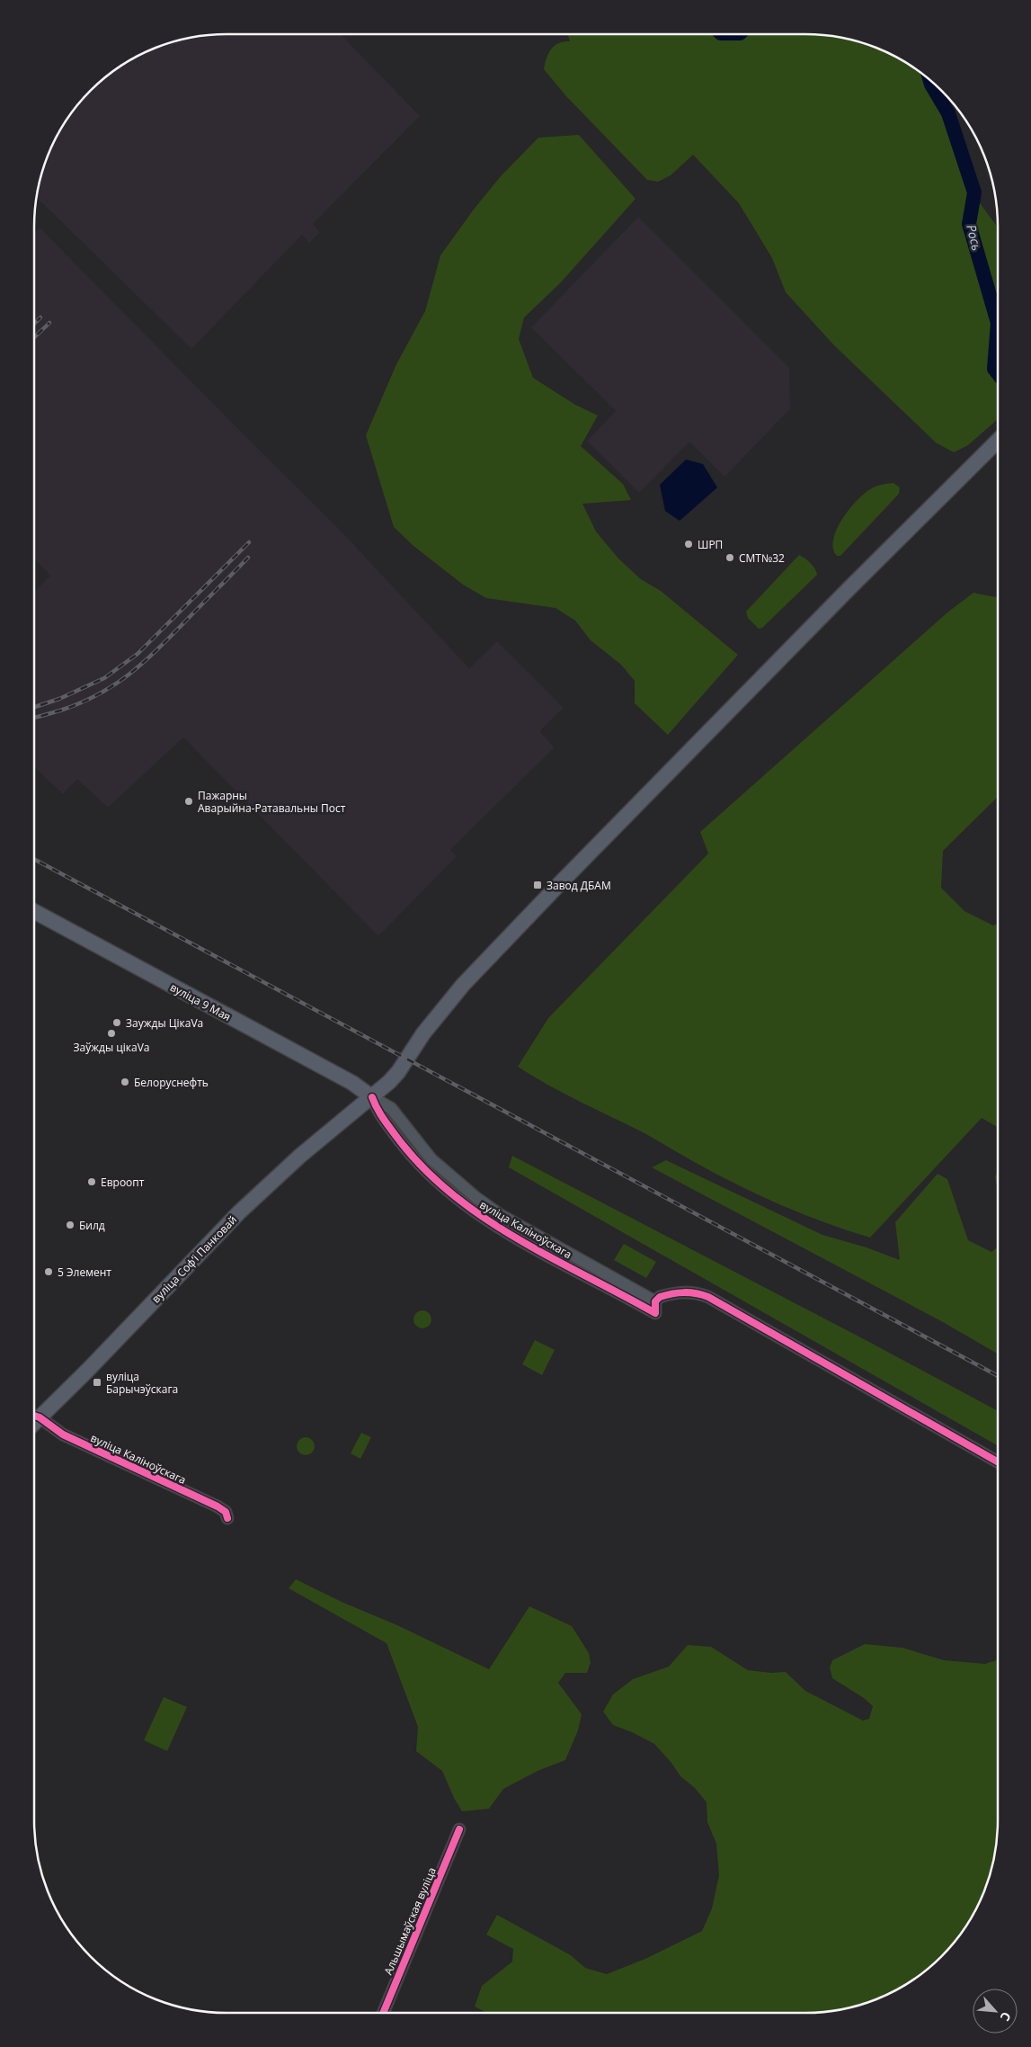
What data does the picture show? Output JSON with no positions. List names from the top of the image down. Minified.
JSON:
{"streets":{"main road":["вуліца 9 Мая","вуліца Софʼі Панковай"],"street":["вуліца Каліноўскага","Альшымаўская вуліца"]},"crossings":[["вуліца 9 Мая","вуліца Каліноўскага"],["вуліца 9 Мая","вуліца Софʼі Панковай"],["вуліца Каліноўскага","вуліца Софʼі Панковай"]],"water":["Рось"],"places":{"other":["ШРП","СМТ№32","Пажарны Аварыйна-Ратавальны Пост","Заужды ЦікаVа","Заўжды цікаVа","Белоруснефть","Евроопт","Билд","5 Элемент"],"transit":["Завод ДБАМ","вуліца Барычэўскага"]},"north":"bottom right"}
